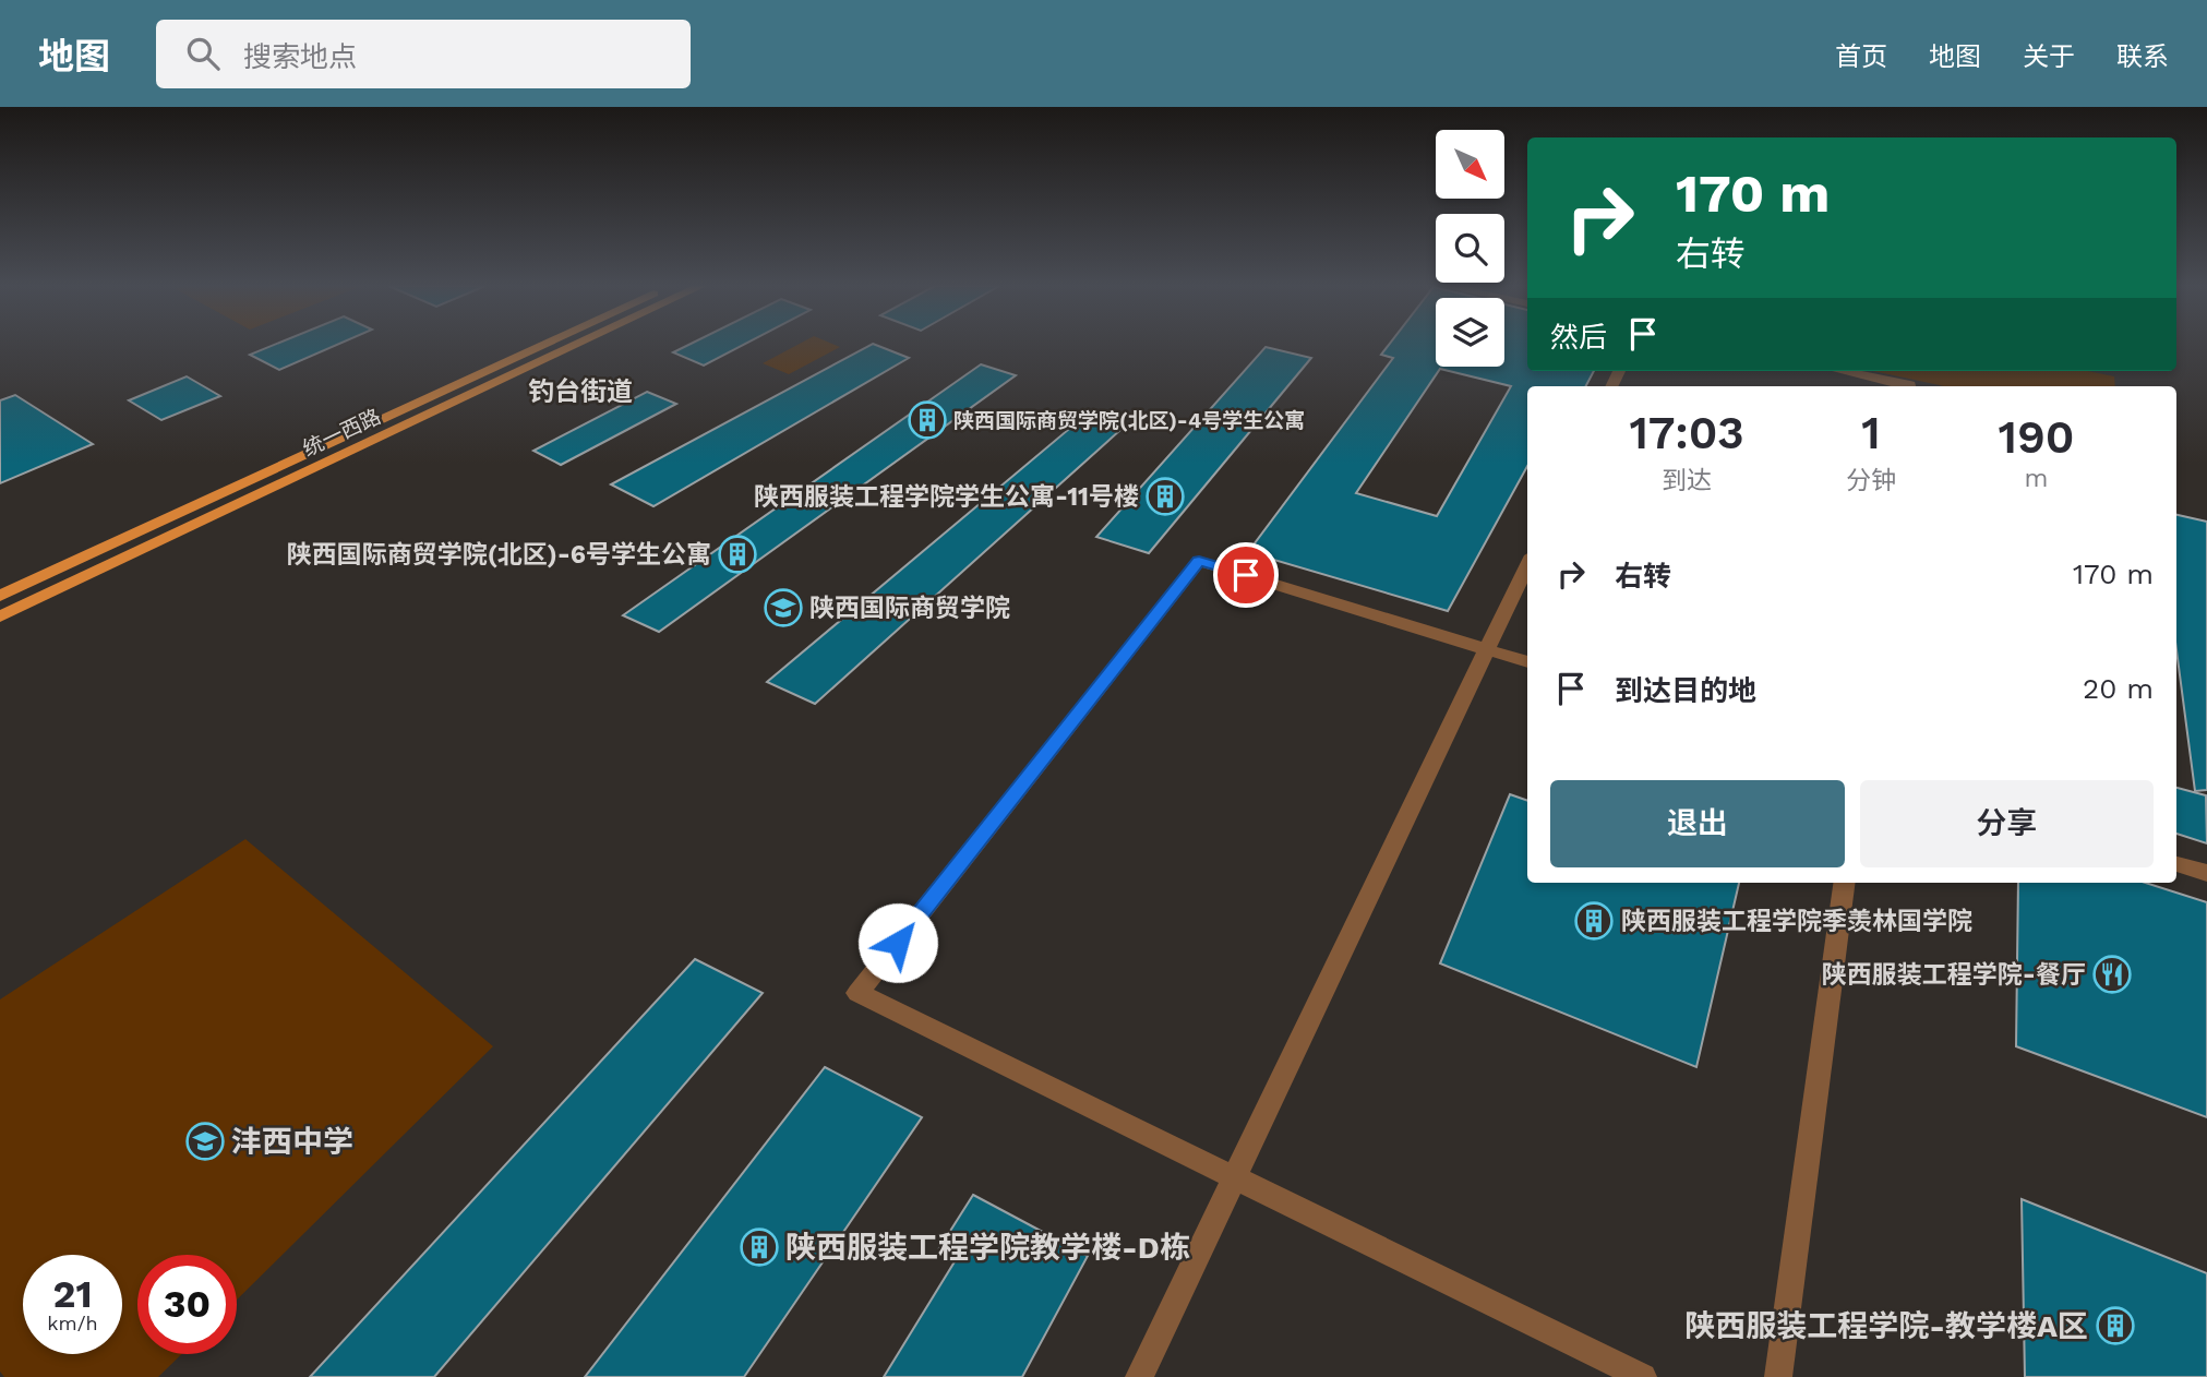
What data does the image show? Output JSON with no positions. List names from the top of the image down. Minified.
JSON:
{"streets":{"main road":["统一西路"]},"districts":["钓台街道"],"places":{"building":["陕西国际商贸学院(北区)-4号学生公寓","陕西服装工程学院学生公寓-11号楼","陕西国际商贸学院(北区)-6号学生公寓","陕西服装工程学院季羡林国学院","陕西服装工程学院教学楼-D栋","陕西服装工程学院-教学楼A区"],"school or university":["陕西国际商贸学院","沣西中学"],"restaurant":["陕西服装工程学院-餐厅"]},"north":"bottom right","page":{"header":"地图","search":"搜索地点","nav":["首页","地图","关于","联系"],"turn":["170 m","右转"],"then":"然后","eta":["17:03","到达","1","分钟","190","m"],"list":[{"name":"右转","value":"170 m"},{"name":"到达目的地","value":"20 m"}],"buttons":["退出","分享"],"speed":"21 km/h","limit":"30"}}
